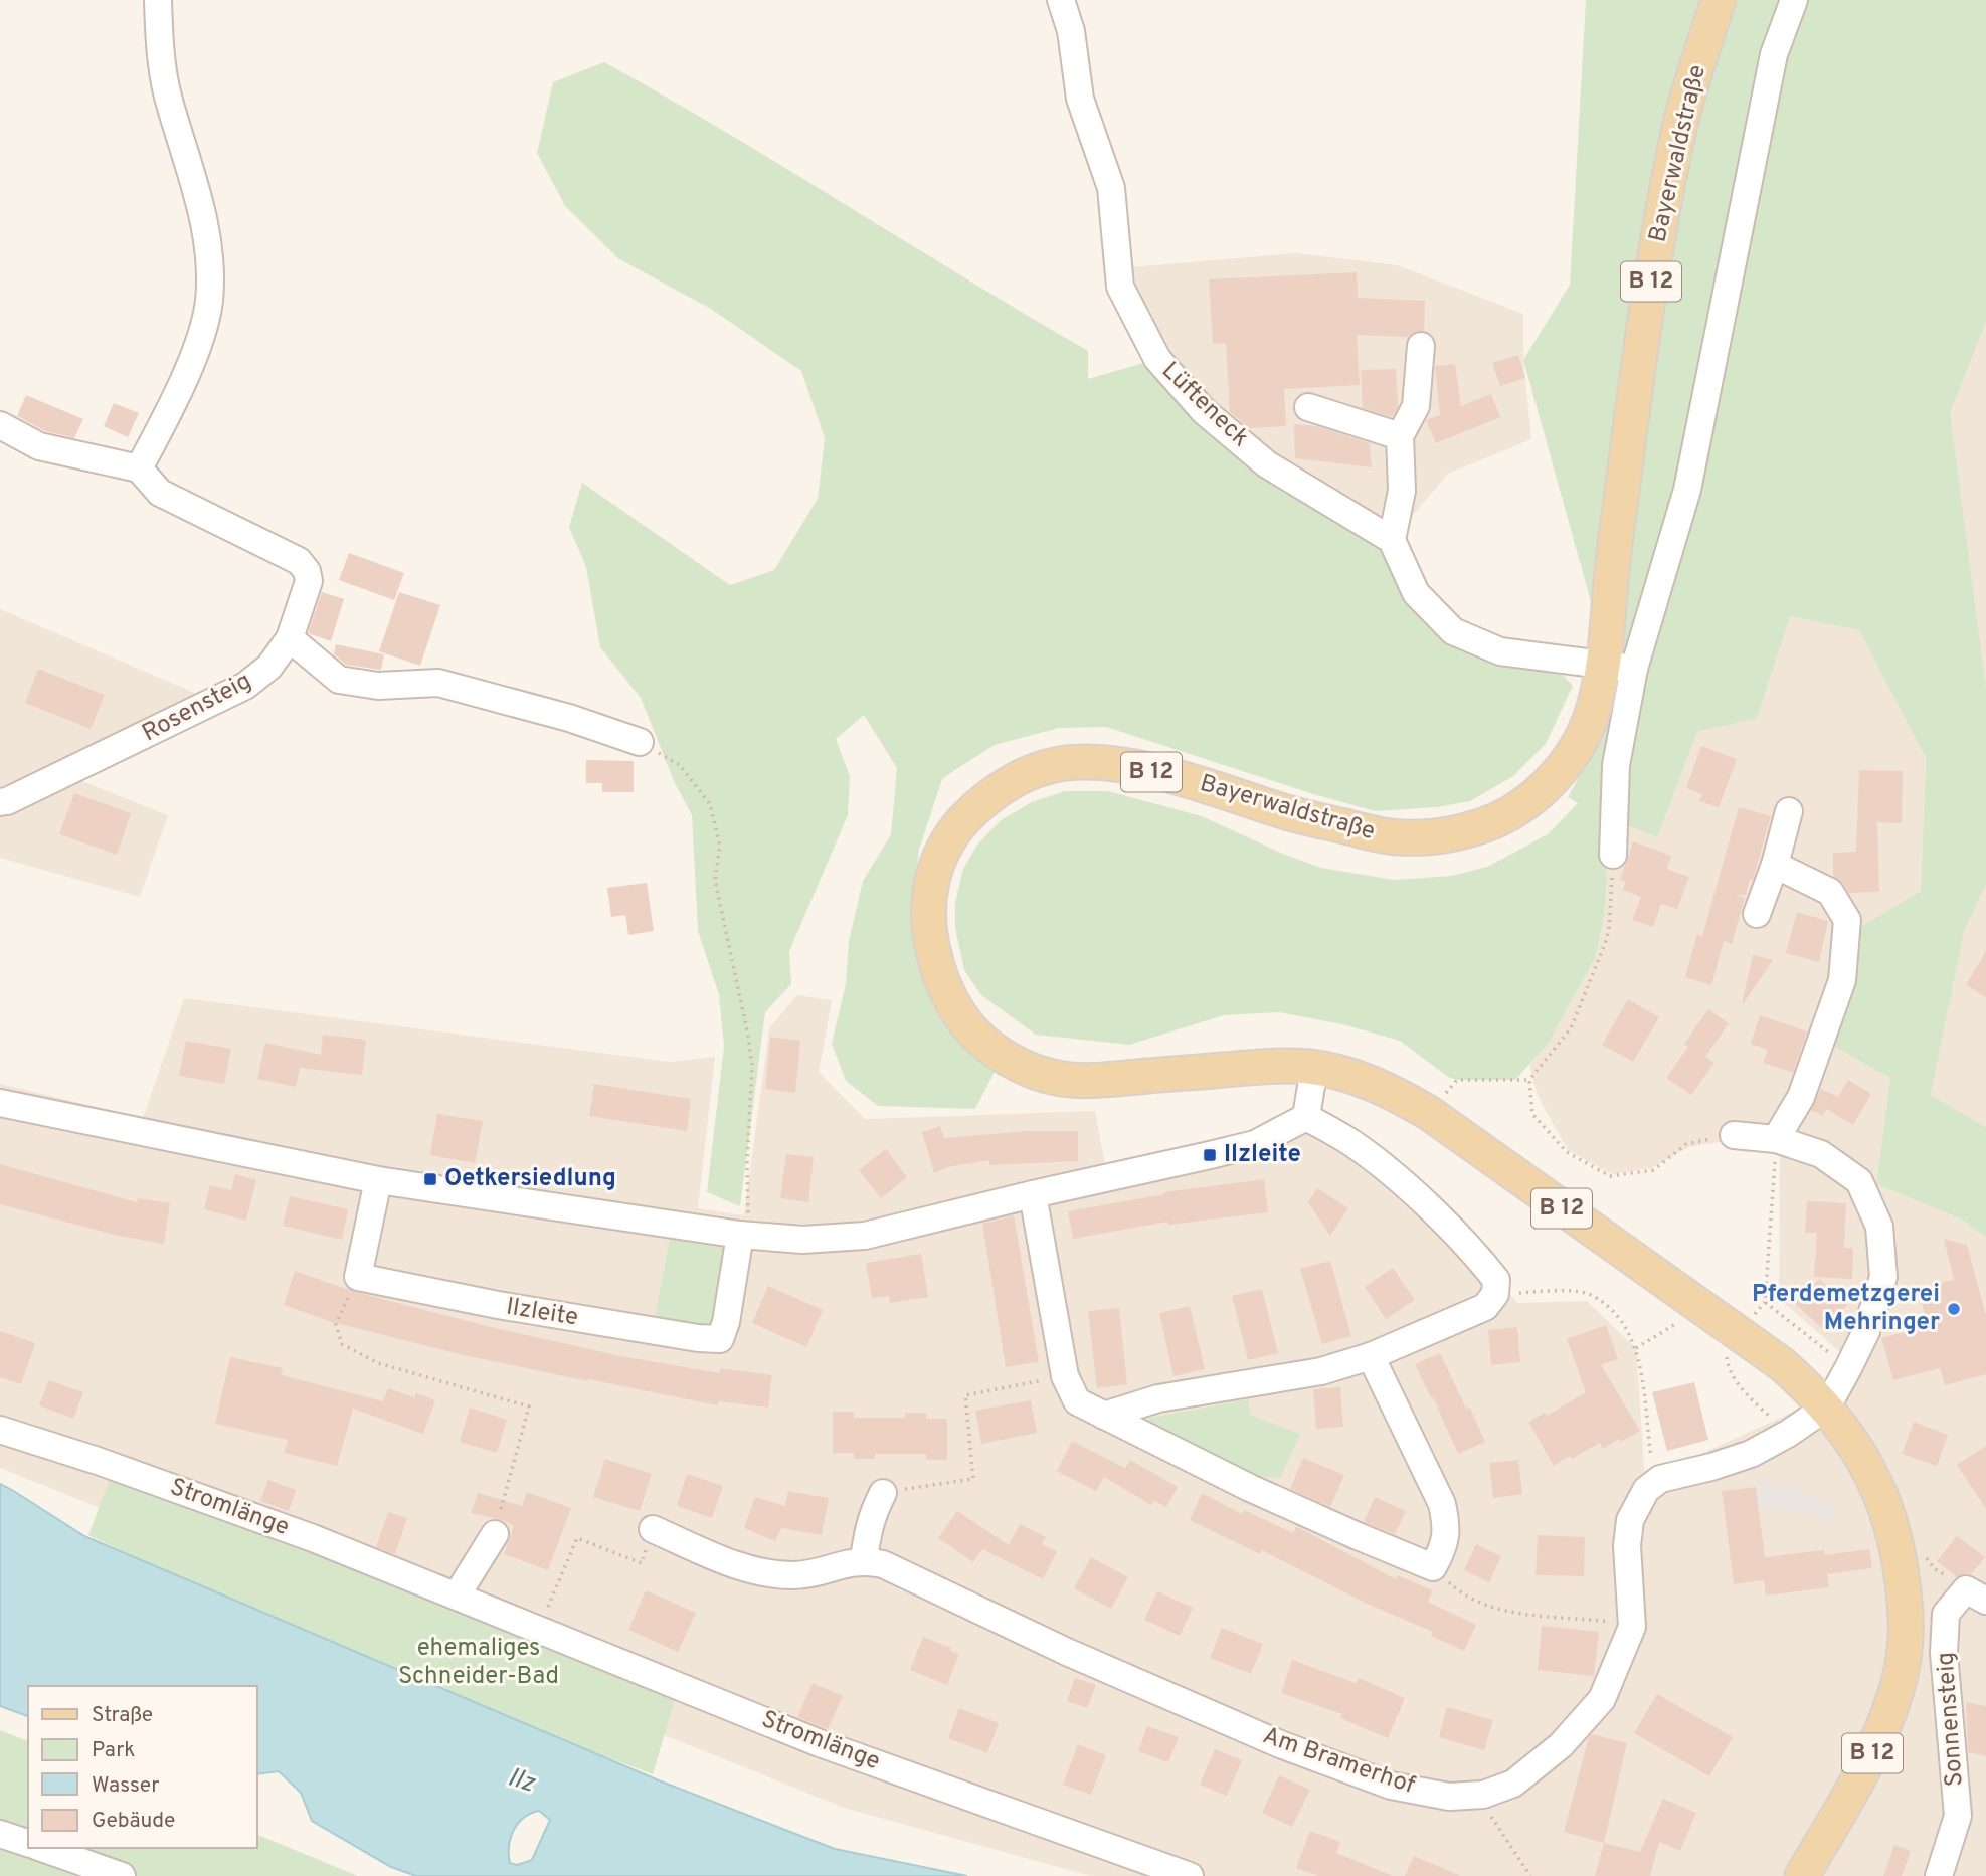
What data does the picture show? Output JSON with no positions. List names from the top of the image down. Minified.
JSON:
{"streets":{"main road":["Bayerwaldstraße","B 12"],"street":["Lüfteneck","Rosensteig","Ilzleite","Stromlänge","Sonnensteig","Am Bramerhof"]},"water":["Ilz"],"parks":["ehemaliges Schneider-Bad"],"places":{"transit":["Ilzleite","Oetkersiedlung"],"other":["Pferdemetzgerei Mehringer"]},"legend":["Straße","Park","Wasser","Gebäude"]}
